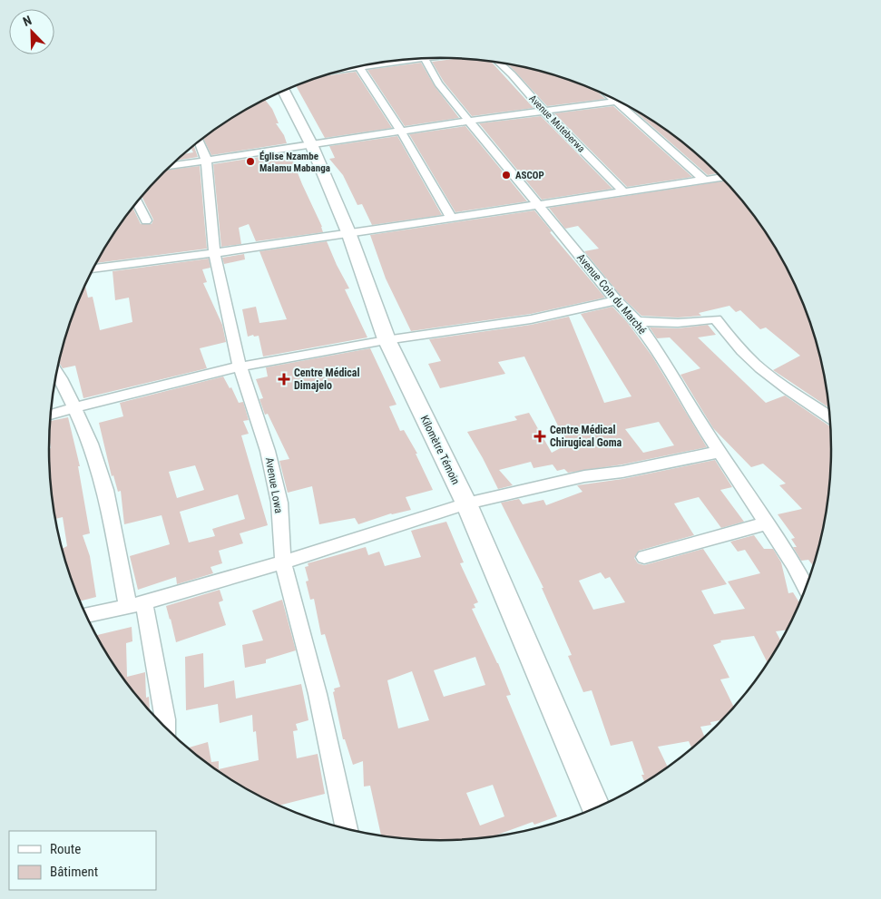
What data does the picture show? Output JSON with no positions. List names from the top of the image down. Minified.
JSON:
{"streets":{"main road":["Kilomètre Témoin"],"street":["Avenue Muteberwa","Avenue Coin du Marché","Avenue Lowa"]},"places":{"other":["Église Nzambe Malamu Mabanga","ASCOP"],"health":["Centre Médical Dimajelo","Centre Médical Chirugical Goma"]},"legend":["Route","Bâtiment"],"north":"top left"}
